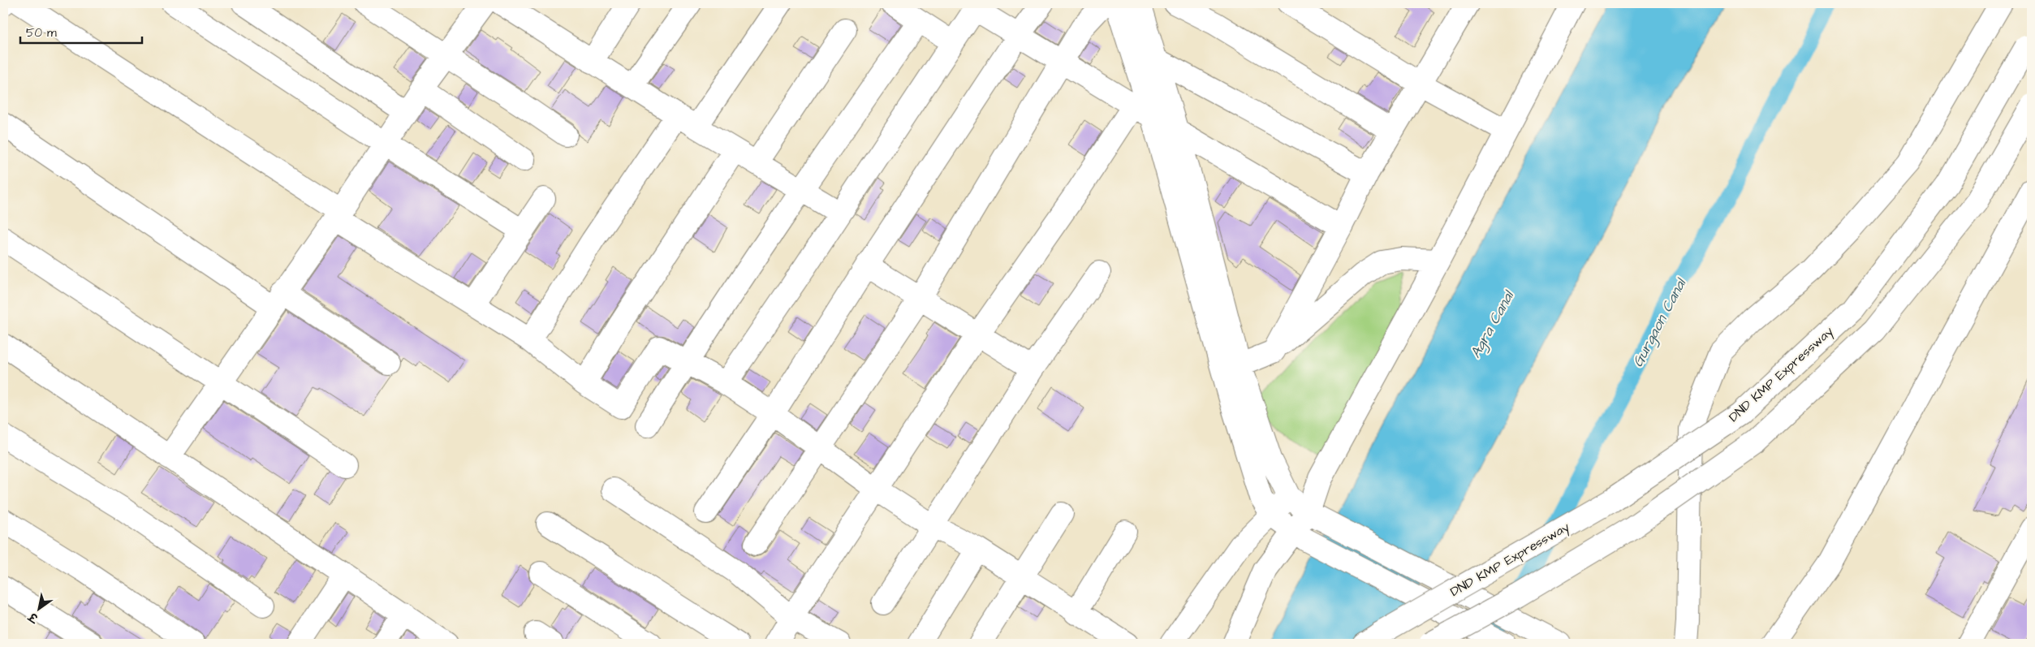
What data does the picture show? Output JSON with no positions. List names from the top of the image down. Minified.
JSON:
{"streets":{"main road":["DND KMP Expressway"]},"water":["Gurgaon Canal","Agra Canal"],"scale_bar":"50 m","north":"bottom left"}
